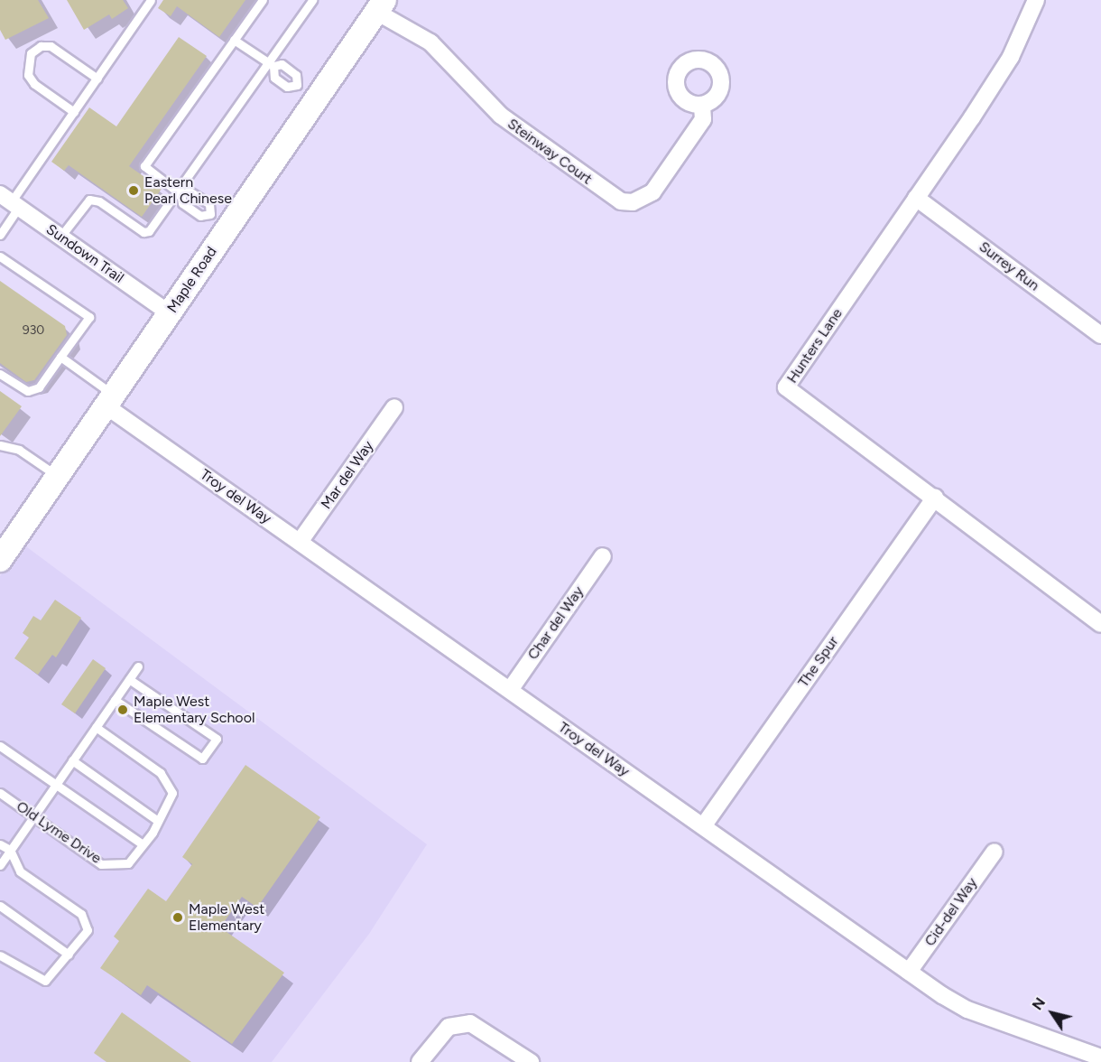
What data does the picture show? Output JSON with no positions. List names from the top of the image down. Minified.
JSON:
{"streets":{"main road":["Maple Road"],"street":["Steinway Court","Sundown Trail","Surrey Run","Hunters Lane","Mar del Way","Troy del Way","Char del Way","The Spur","Cid-del Way"],"lane":["Old Lyme Drive"]},"crossings":[["Steinway Court","Maple Road"],["Sundown Trail","Maple Road"],["Surrey Run","Hunters Lane"],["Maple Road","Troy del Way"],["Hunters Lane","The Spur"],["Mar del Way","Troy del Way"],["Troy del Way","Char del Way"],["Troy del Way","The Spur"],["Troy del Way","Cid-del Way"]],"places":["Eastern Pearl Chinese","Maple West Elementary School","Maple West Elementary"],"house_numbers":["930"],"north":"top left"}
